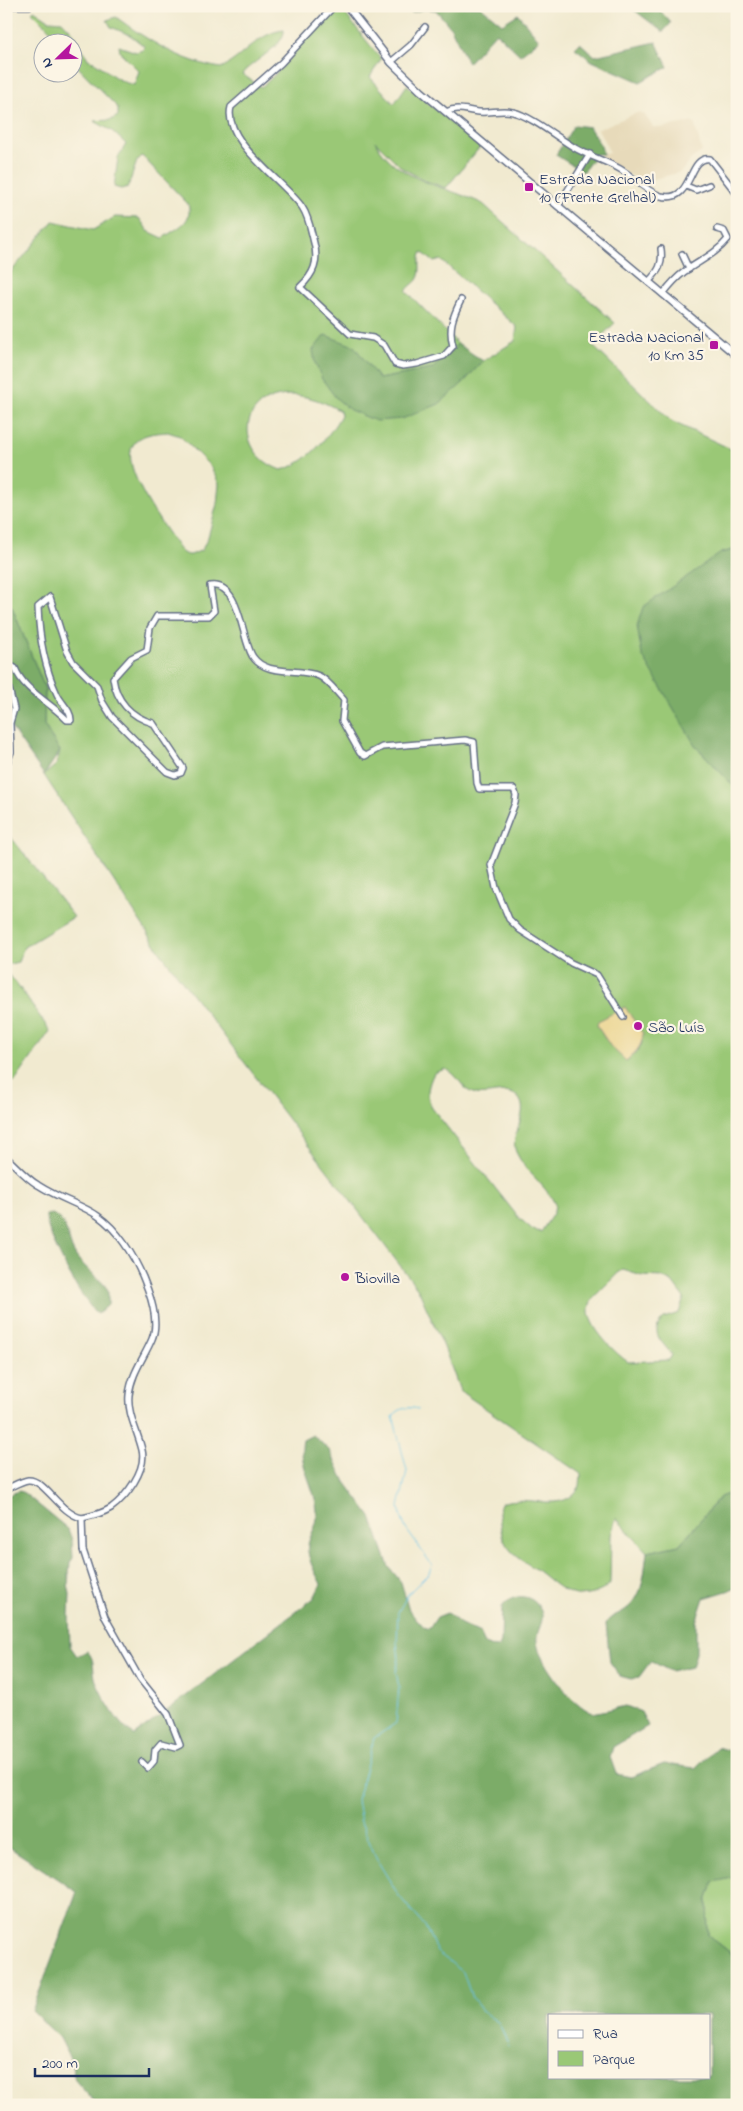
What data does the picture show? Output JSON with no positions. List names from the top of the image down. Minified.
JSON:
{"places":{"transit":["Estrada Nacional 10 (Frente Grelhal)","Estrada Nacional 10 Km 35"],"other":["São Luís","Biovilla"]},"legend":["Rua","Parque"],"scale_bar":"200 m","north":"bottom left"}
